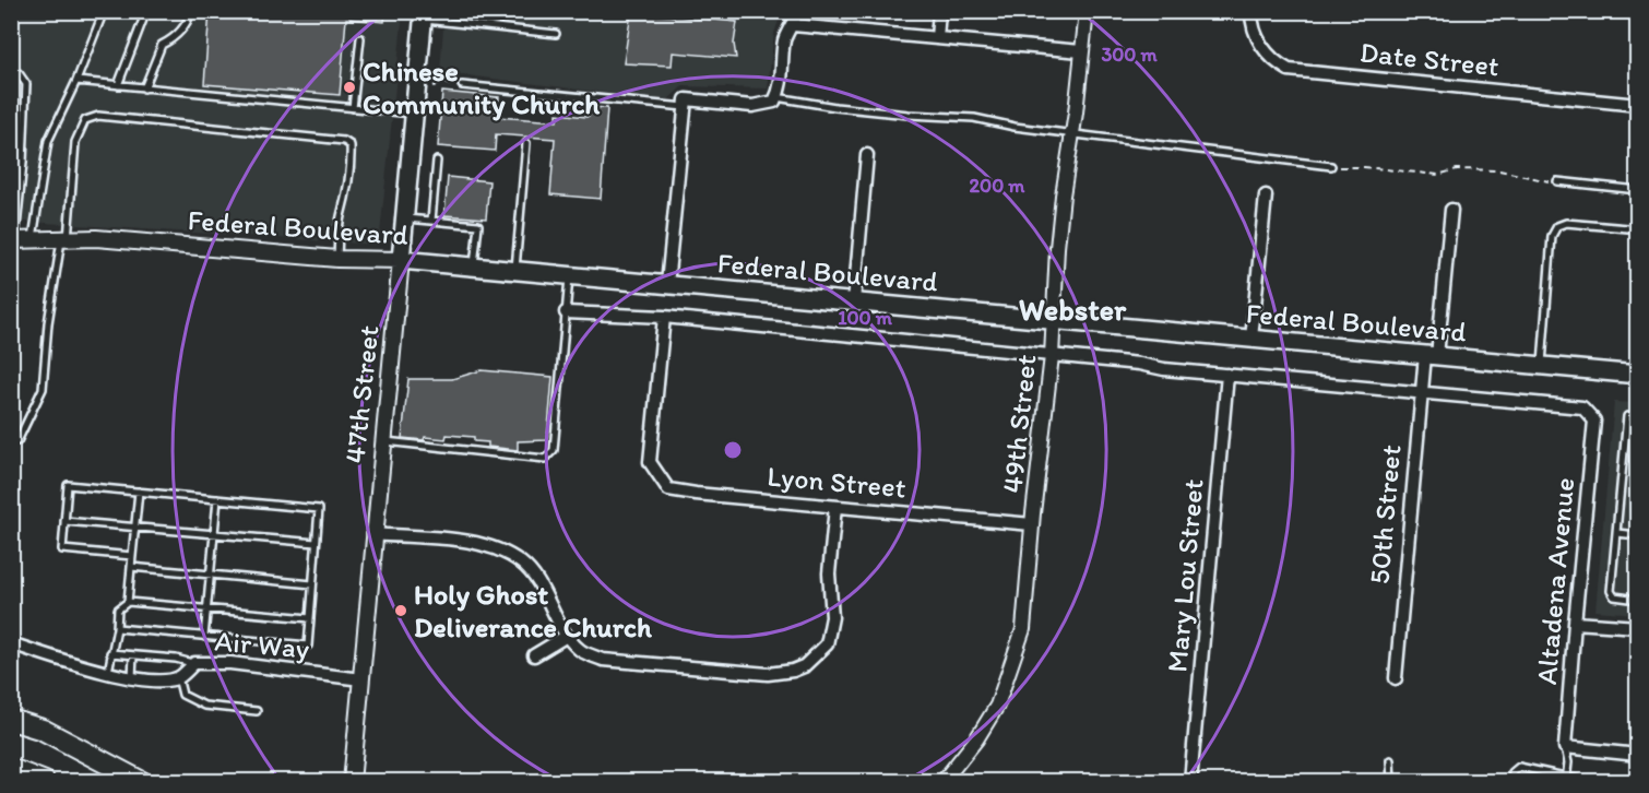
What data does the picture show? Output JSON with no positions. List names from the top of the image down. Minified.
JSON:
{"streets":{"main road":["Federal Boulevard","47th Street"],"street":["Date Street","49th Street","Lyon Street","50th Street","Mary Lou Street","Altadena Avenue","Air Way"]},"crossings":[["Federal Boulevard","47th Street"],["Federal Boulevard","49th Street"],["Federal Boulevard","50th Street"],["47th Street","Air Way"],["49th Street","Lyon Street"],["50th Street","Altadena Avenue"]],"districts":["Webster"],"places":["Chinese Community Church","Holy Ghost Deliverance Church"],"rings":["300 m","200 m","100 m"]}
